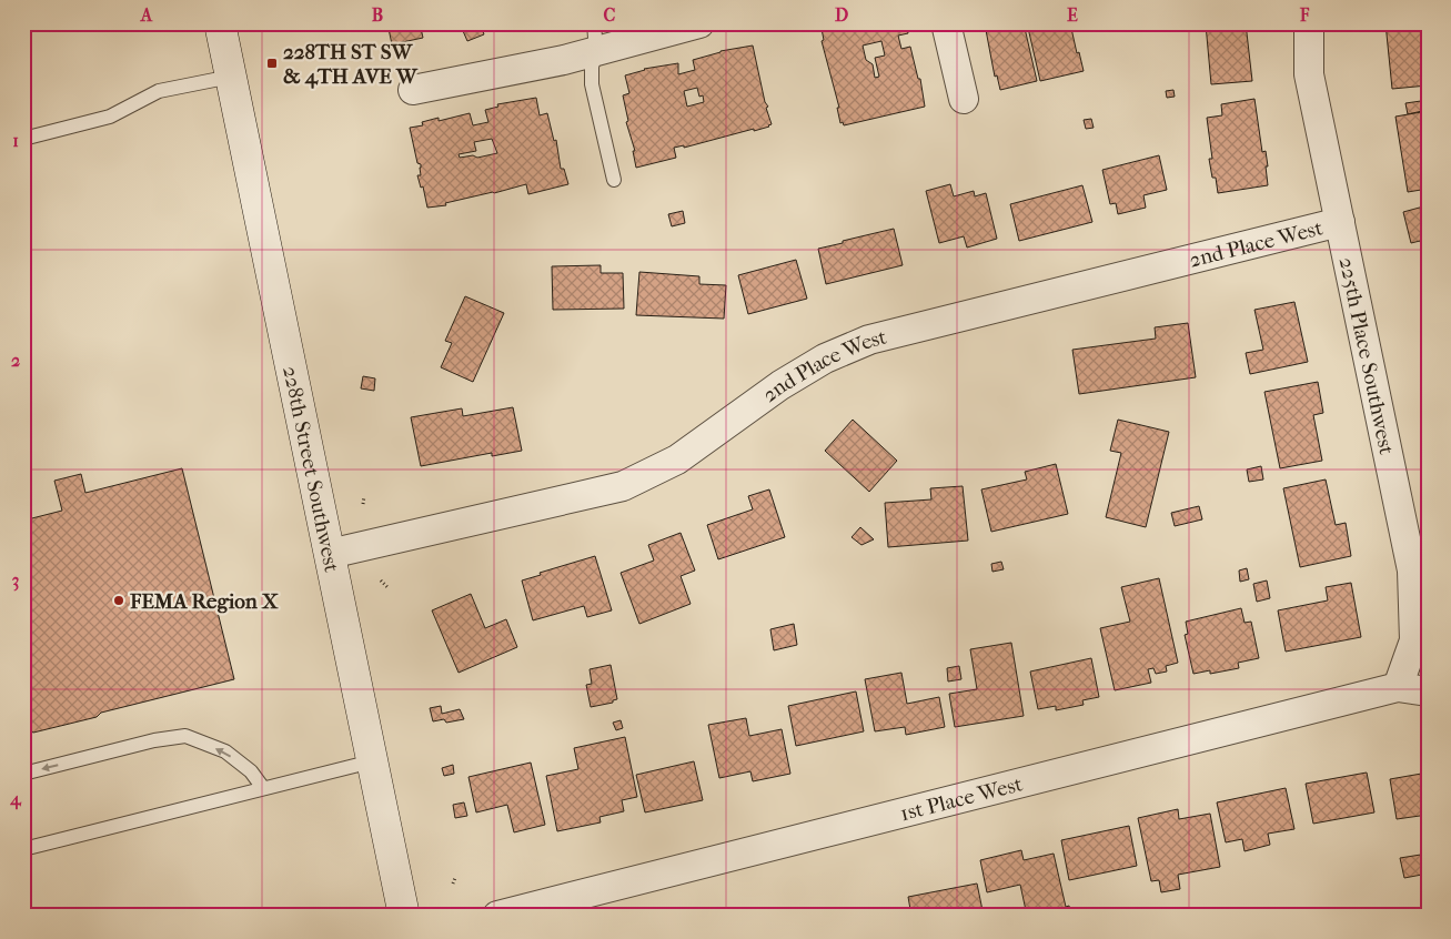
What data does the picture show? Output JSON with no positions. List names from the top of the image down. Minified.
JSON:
{"streets":{"main road":["228th Street Southwest"],"street":["2nd Place West","225th Place Southwest","1st Place West"]},"crossings":[["2nd Place West","225th Place Southwest"],["2nd Place West","228th Street Southwest"],["225th Place Southwest","1st Place West"]],"places":{"transit":["228TH ST SW & 4TH AVE W"],"other":["FEMA Region X"]},"grid":{"columns":["A","B","C","D","E","F"],"rows":["1","2","3","4"]}}
